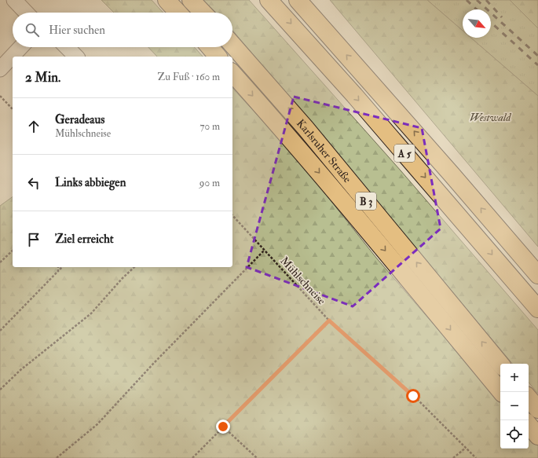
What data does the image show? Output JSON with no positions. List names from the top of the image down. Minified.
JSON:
{"streets":{"main road":["Karlsruher Straße","A 5","B 3"],"path":["Mühlschneise"]},"parks":["Westwald"],"north":"bottom right","page":{"search":"Hier suchen","heading":["2 Min.","Zu Fuß · 160 m"],"list":[["Geradeaus","Mühlschneise","70 m"],["Links abbiegen","90 m"],"Ziel erreicht"],"map_buttons":["+","−"]}}
